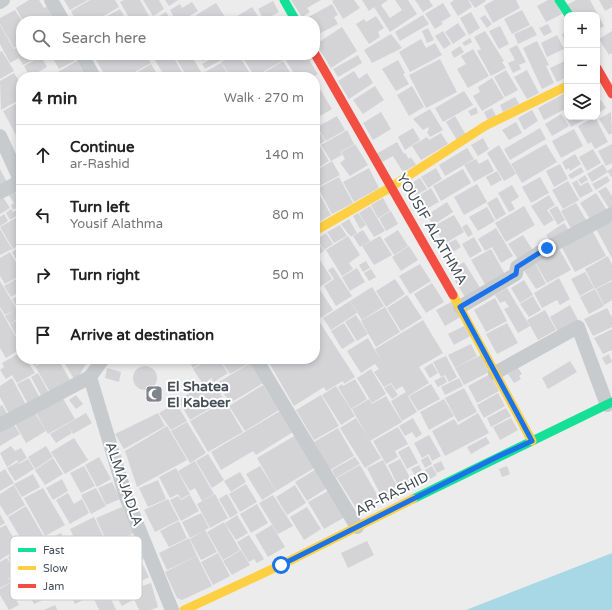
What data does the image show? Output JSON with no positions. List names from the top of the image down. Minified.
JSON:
{"streets":{"street":["YOUSIF ALATHMA","ALMAJADLA","AR-RASHID"]},"crossings":[["YOUSIF ALATHMA","AR-RASHID"]],"places":{"mosque":["El Shatea El Kabeer"]},"legend":["Fast","Slow","Jam"],"page":{"map_buttons":["+","−"],"search":"Search here","heading":["4 min","Walk · 270 m"],"list":[["Continue","ar-Rashid","140 m"],["Turn left","Yousif Alathma","80 m"],["Turn right","50 m"],"Arrive at destination"]}}
